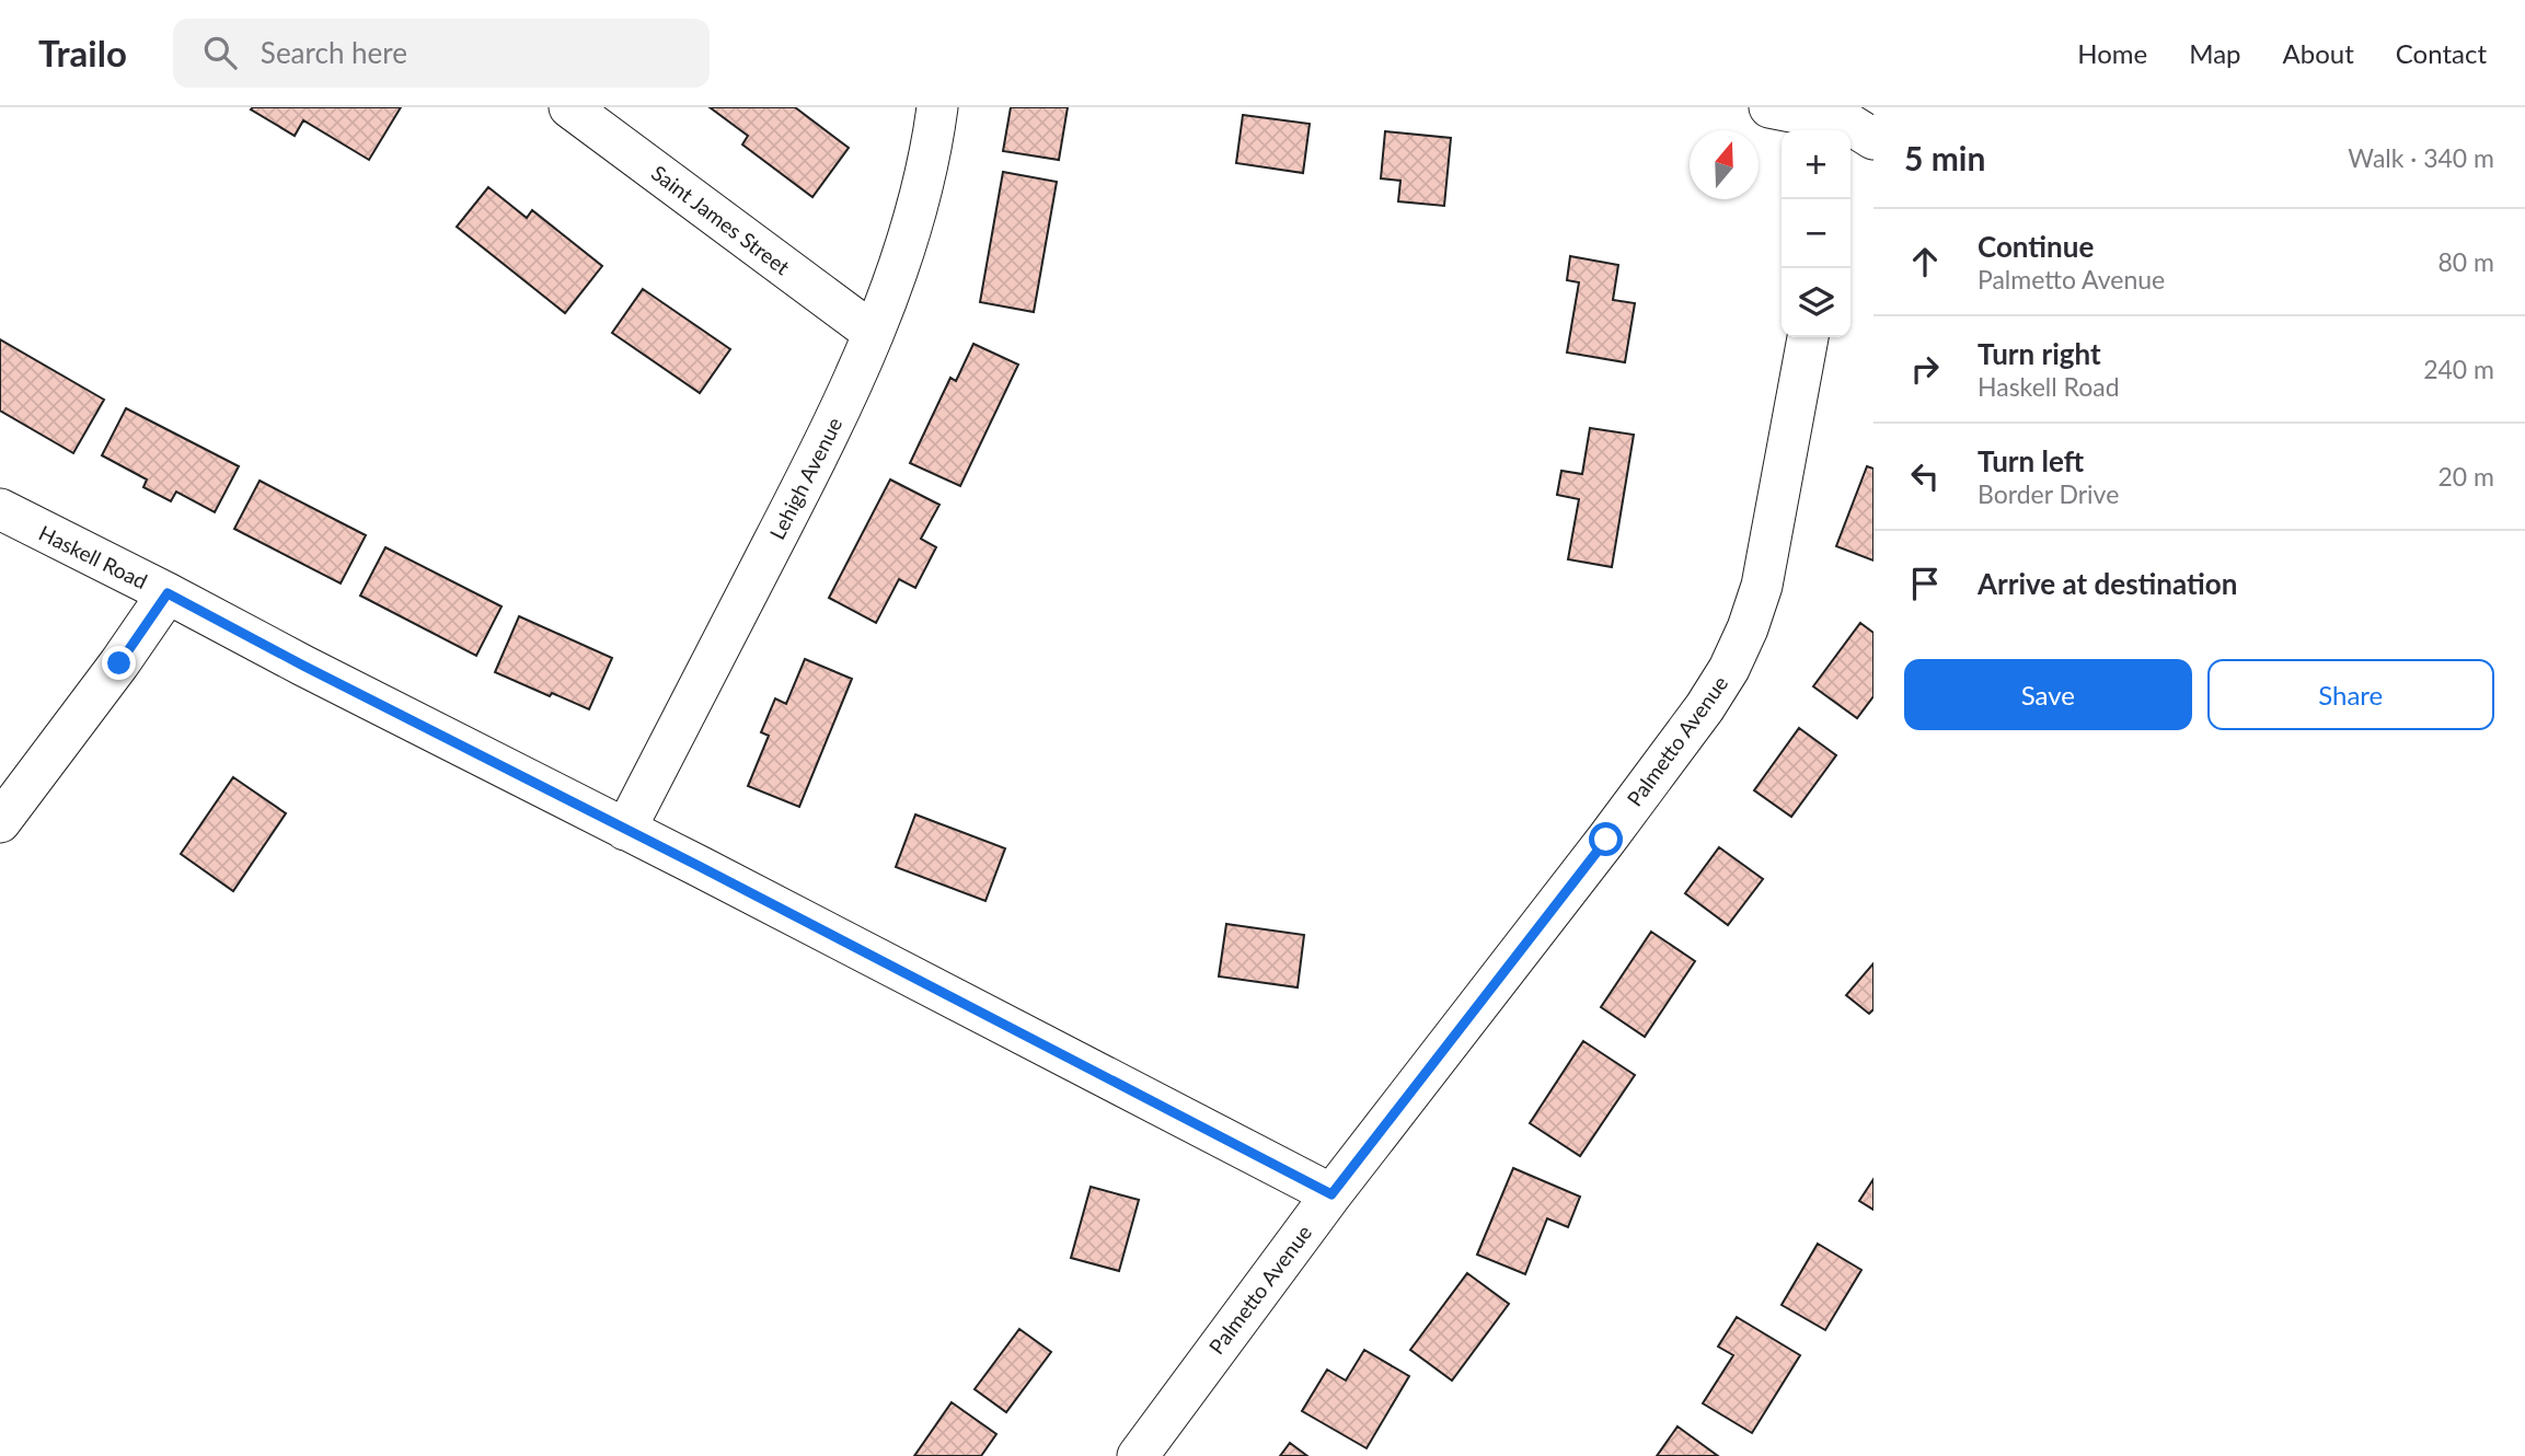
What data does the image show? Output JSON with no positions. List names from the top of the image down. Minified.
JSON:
{"streets":{"street":["Saint James Street","Lehigh Avenue","Haskell Road","Palmetto Avenue"]},"crossings":[["Saint James Street","Lehigh Avenue"],["Lehigh Avenue","Haskell Road"],["Haskell Road","Palmetto Avenue"]],"north":"top","page":{"header":"Trailo","search":"Search here","nav":["Home","Map","About","Contact"],"heading":["5 min","Walk · 340 m"],"map_buttons":["+","−"],"list":[["Continue","Palmetto Avenue","80 m"],["Turn right","Haskell Road","240 m"],["Turn left","Border Drive","20 m"],"Arrive at destination"],"buttons":["Save","Share"]}}
